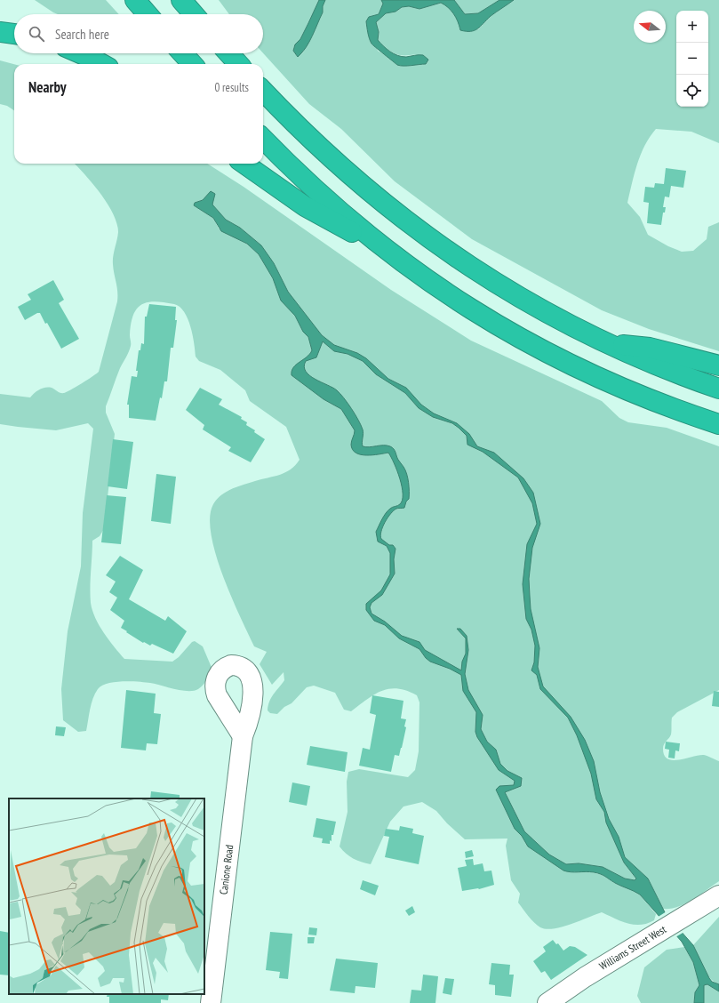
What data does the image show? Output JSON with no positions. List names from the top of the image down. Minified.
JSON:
{"streets":{"street":["Canione Road","Williams Street West"]},"north":"left","page":{"map_buttons":["+","−"],"search":"Search here","heading":["Nearby","0 results"]}}
